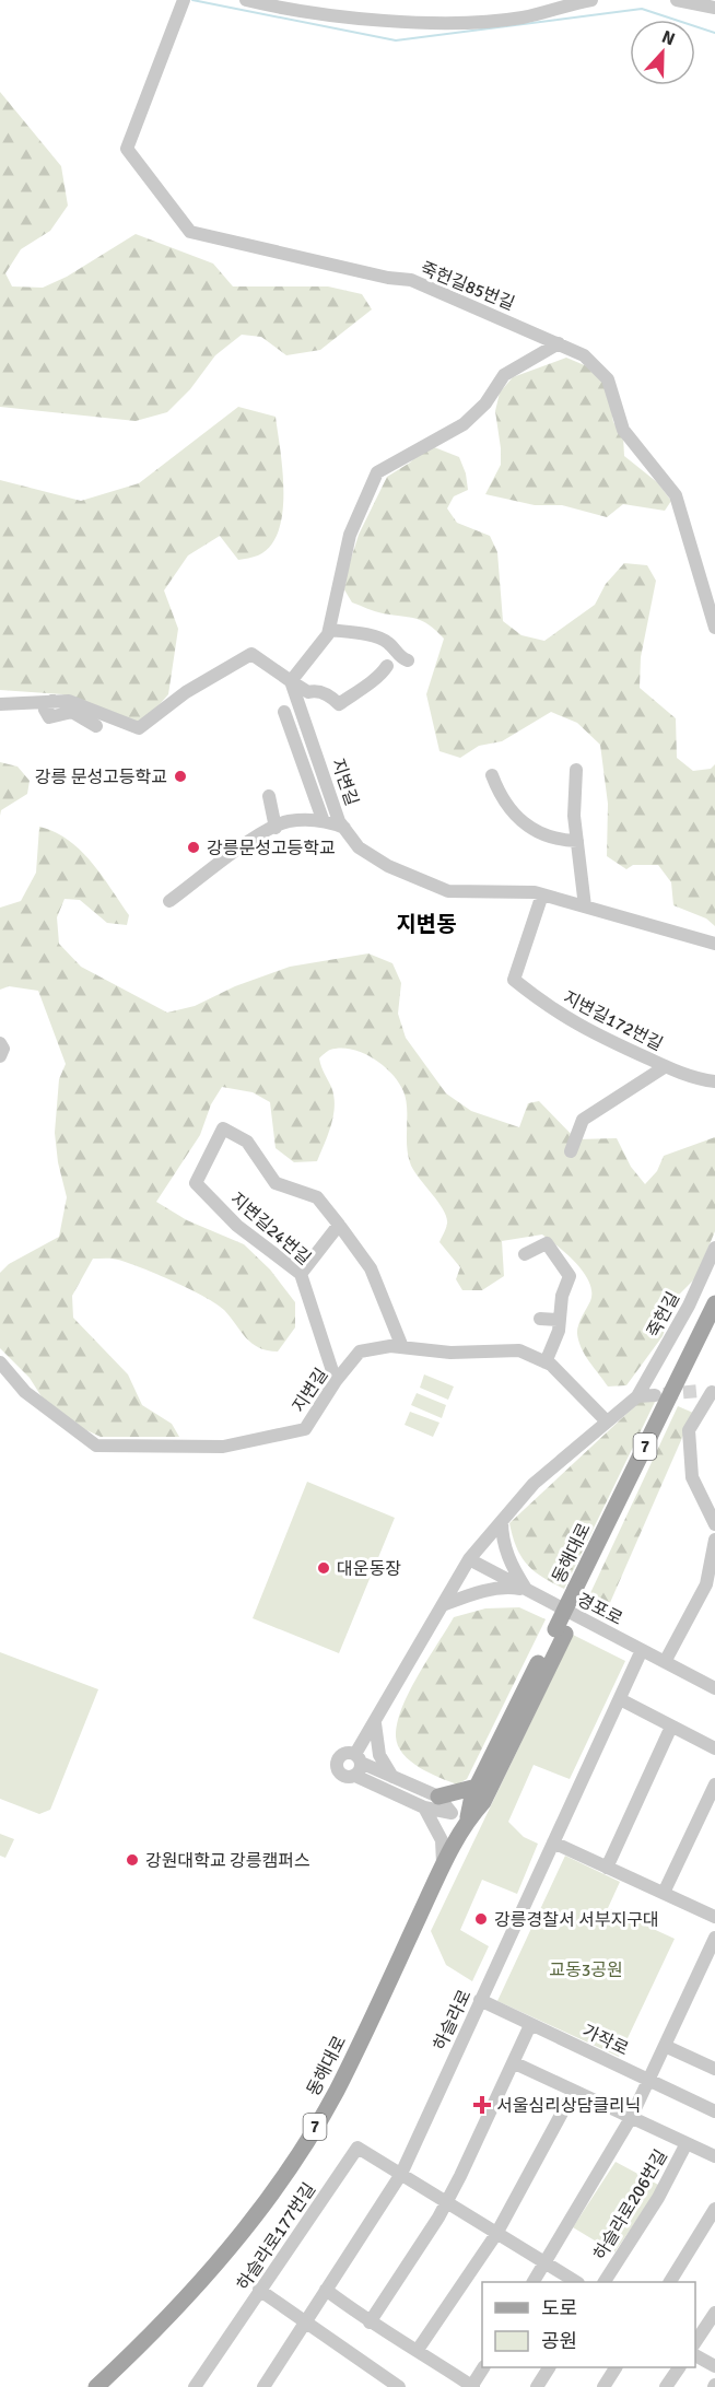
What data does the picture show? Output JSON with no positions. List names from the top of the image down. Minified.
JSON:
{"streets":{"main road":["7","동해대로"],"street":["죽헌길85번길","지변길","지변길172번길","지변길24번길","죽헌길","경포로","하슬라로","가작로","하슬라로206번길","하슬라로177번길"]},"crossings":[["지변길","지변길172번길"],["지변길","지변길24번길"],["경포로","하슬라로"],["하슬라로","가작로"],["하슬라로","하슬라로177번길"]],"districts":["지변동"],"parks":["교동3공원"],"places":{"other":["강릉 문성고등학교","강릉문성고등학교","대운동장","강원대학교 강릉캠퍼스","강릉경찰서 서부지구대"],"health":["서울심리상담클리닉"]},"legend":["도로","공원"],"north":"top"}
